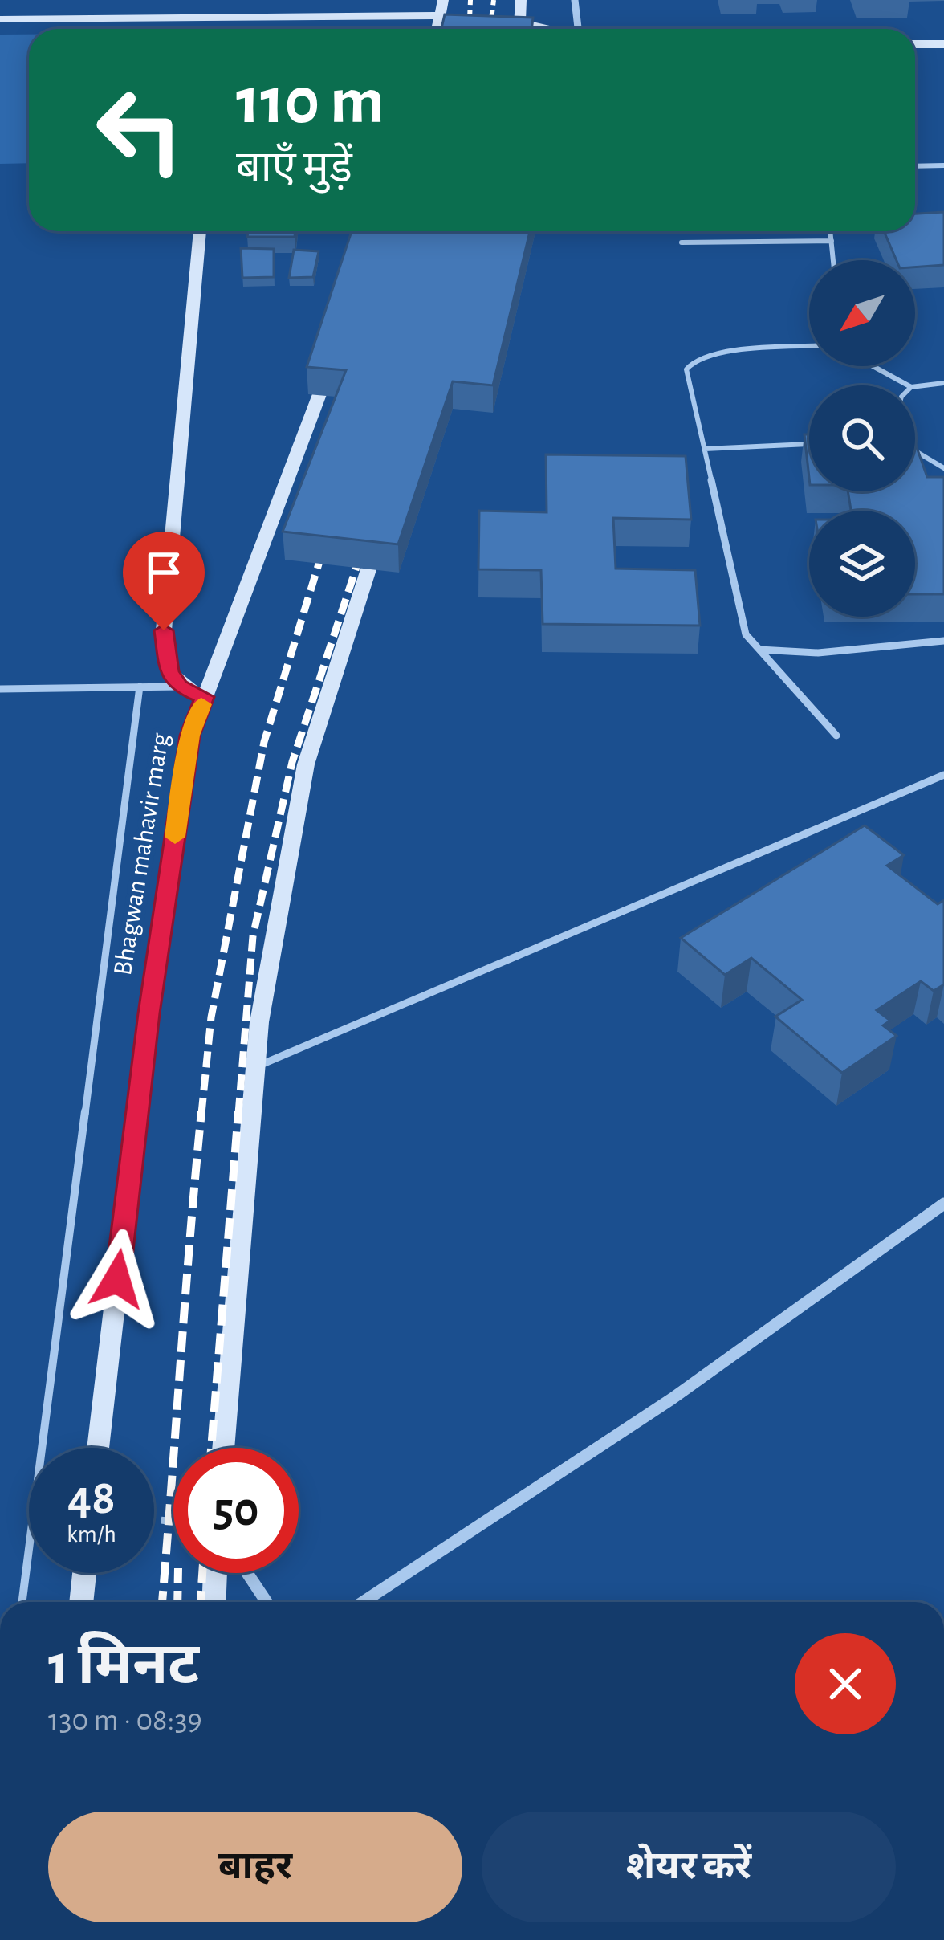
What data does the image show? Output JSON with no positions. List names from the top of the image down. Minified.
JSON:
{"streets":{"main road":["Bhagwan mahavir marg"]},"north":"bottom left","page":{"turn":["110 m","बाएँ मुड़ें"],"speed":"48 km/h","limit":"50","heading":["1 मिनट","130 m · 08:39"],"buttons":["बाहर","शेयर करें"]}}
